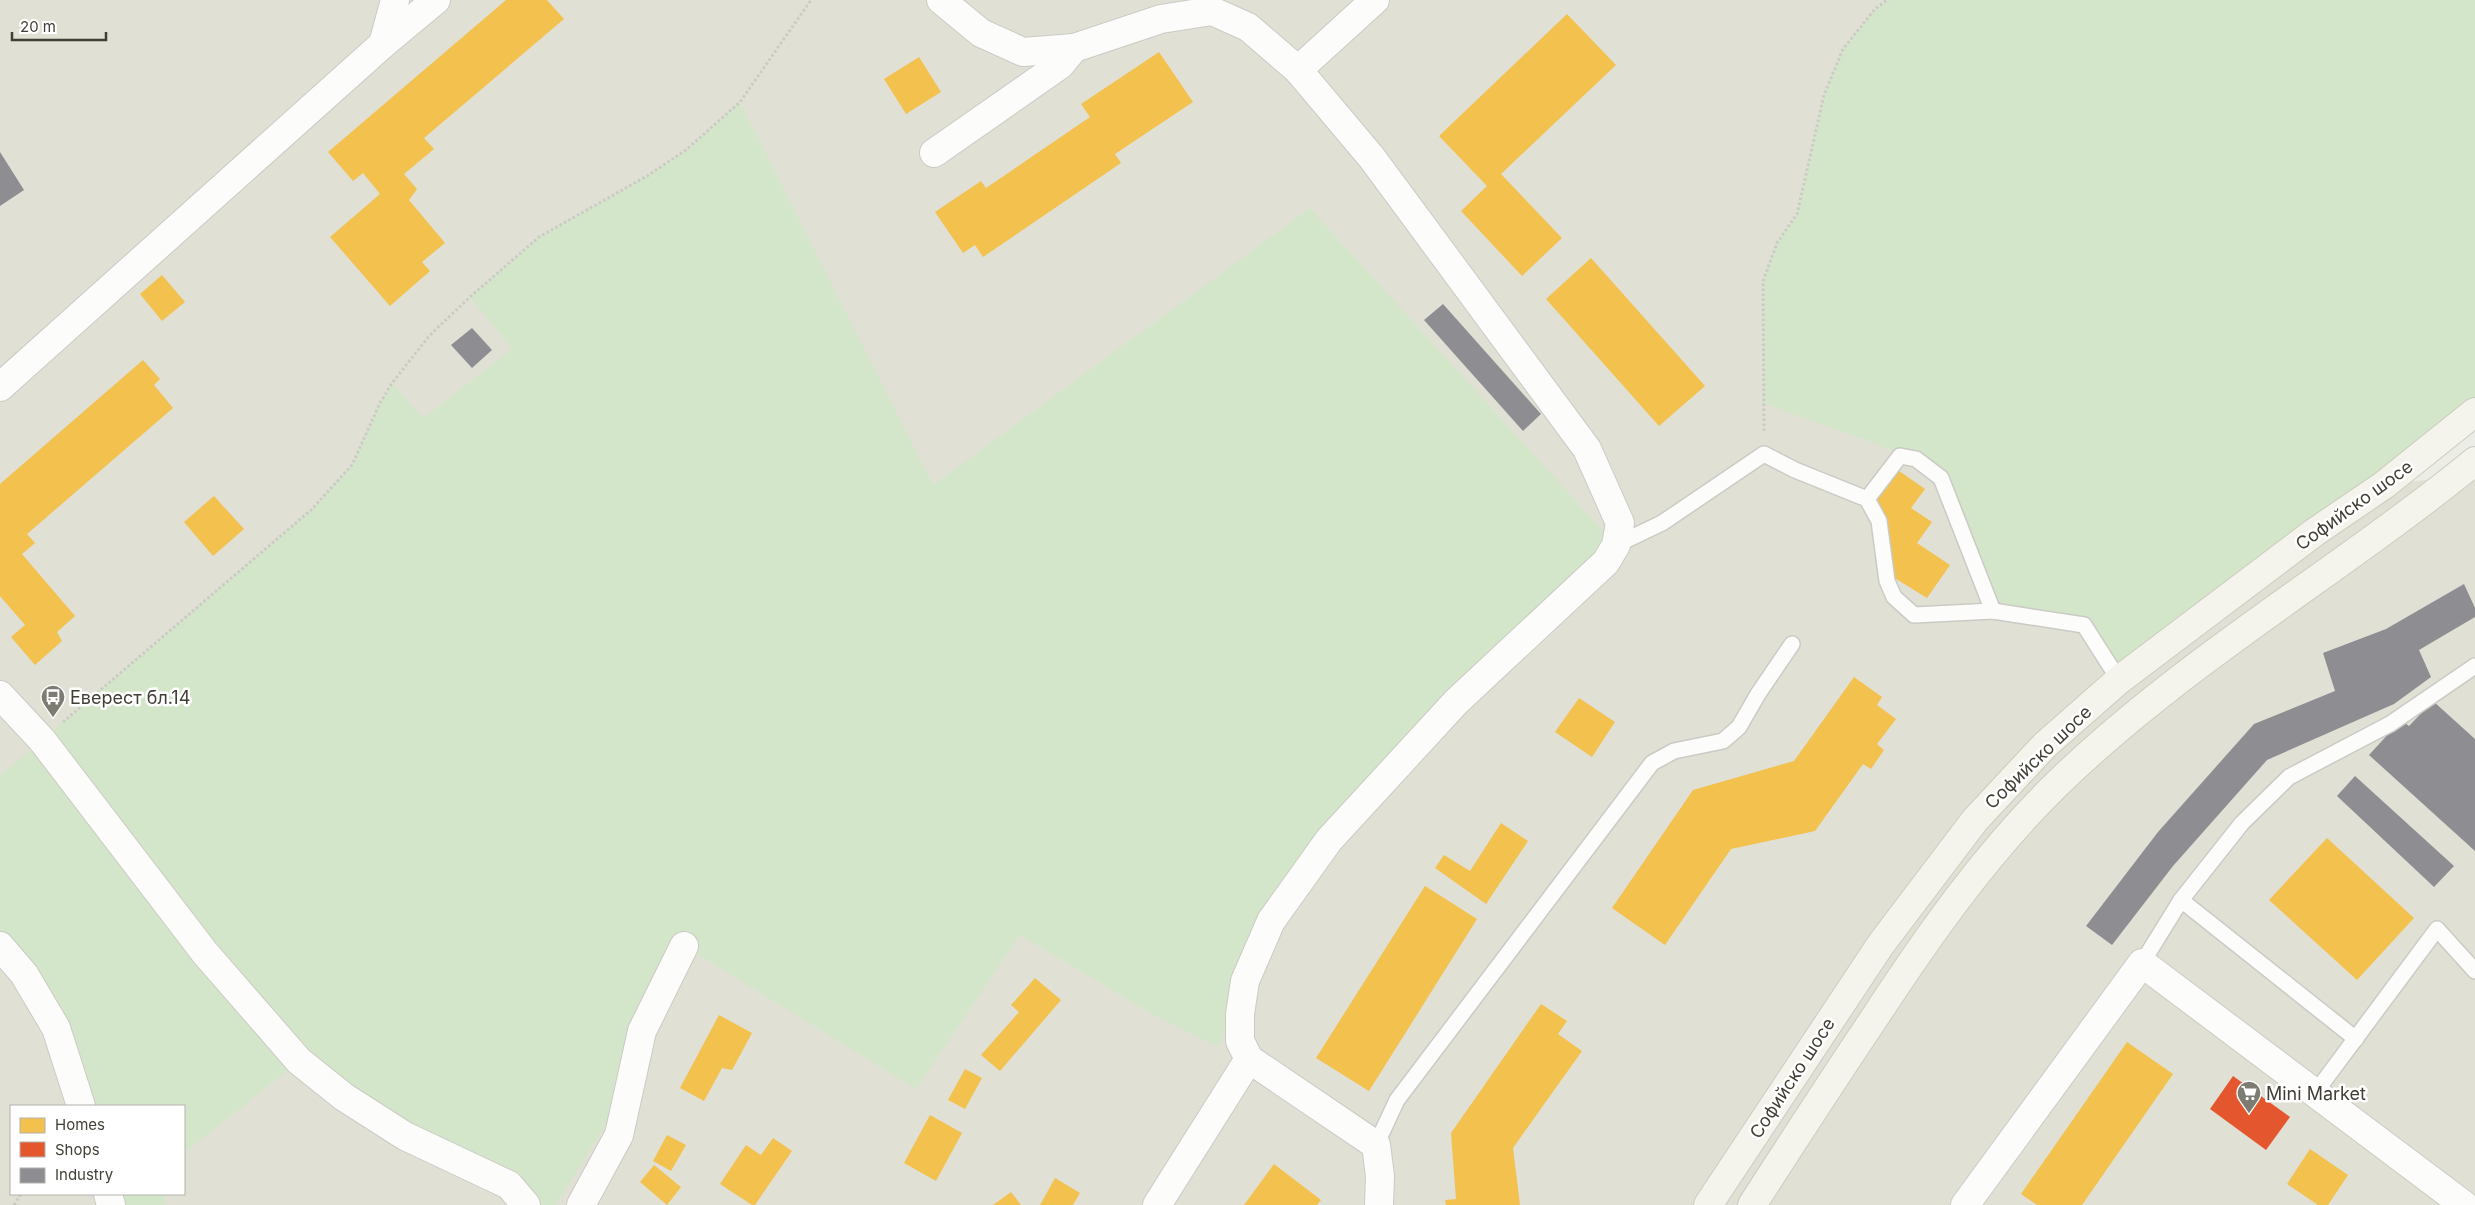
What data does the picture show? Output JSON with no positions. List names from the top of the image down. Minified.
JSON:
{"streets":{"main road":["Софийско шосе"]},"places":{"bus stop":["Еверест бл.14"],"supermarket":["Mini Market"]},"legend":["Homes","Shops","Industry"],"scale_bar":"20 m"}
